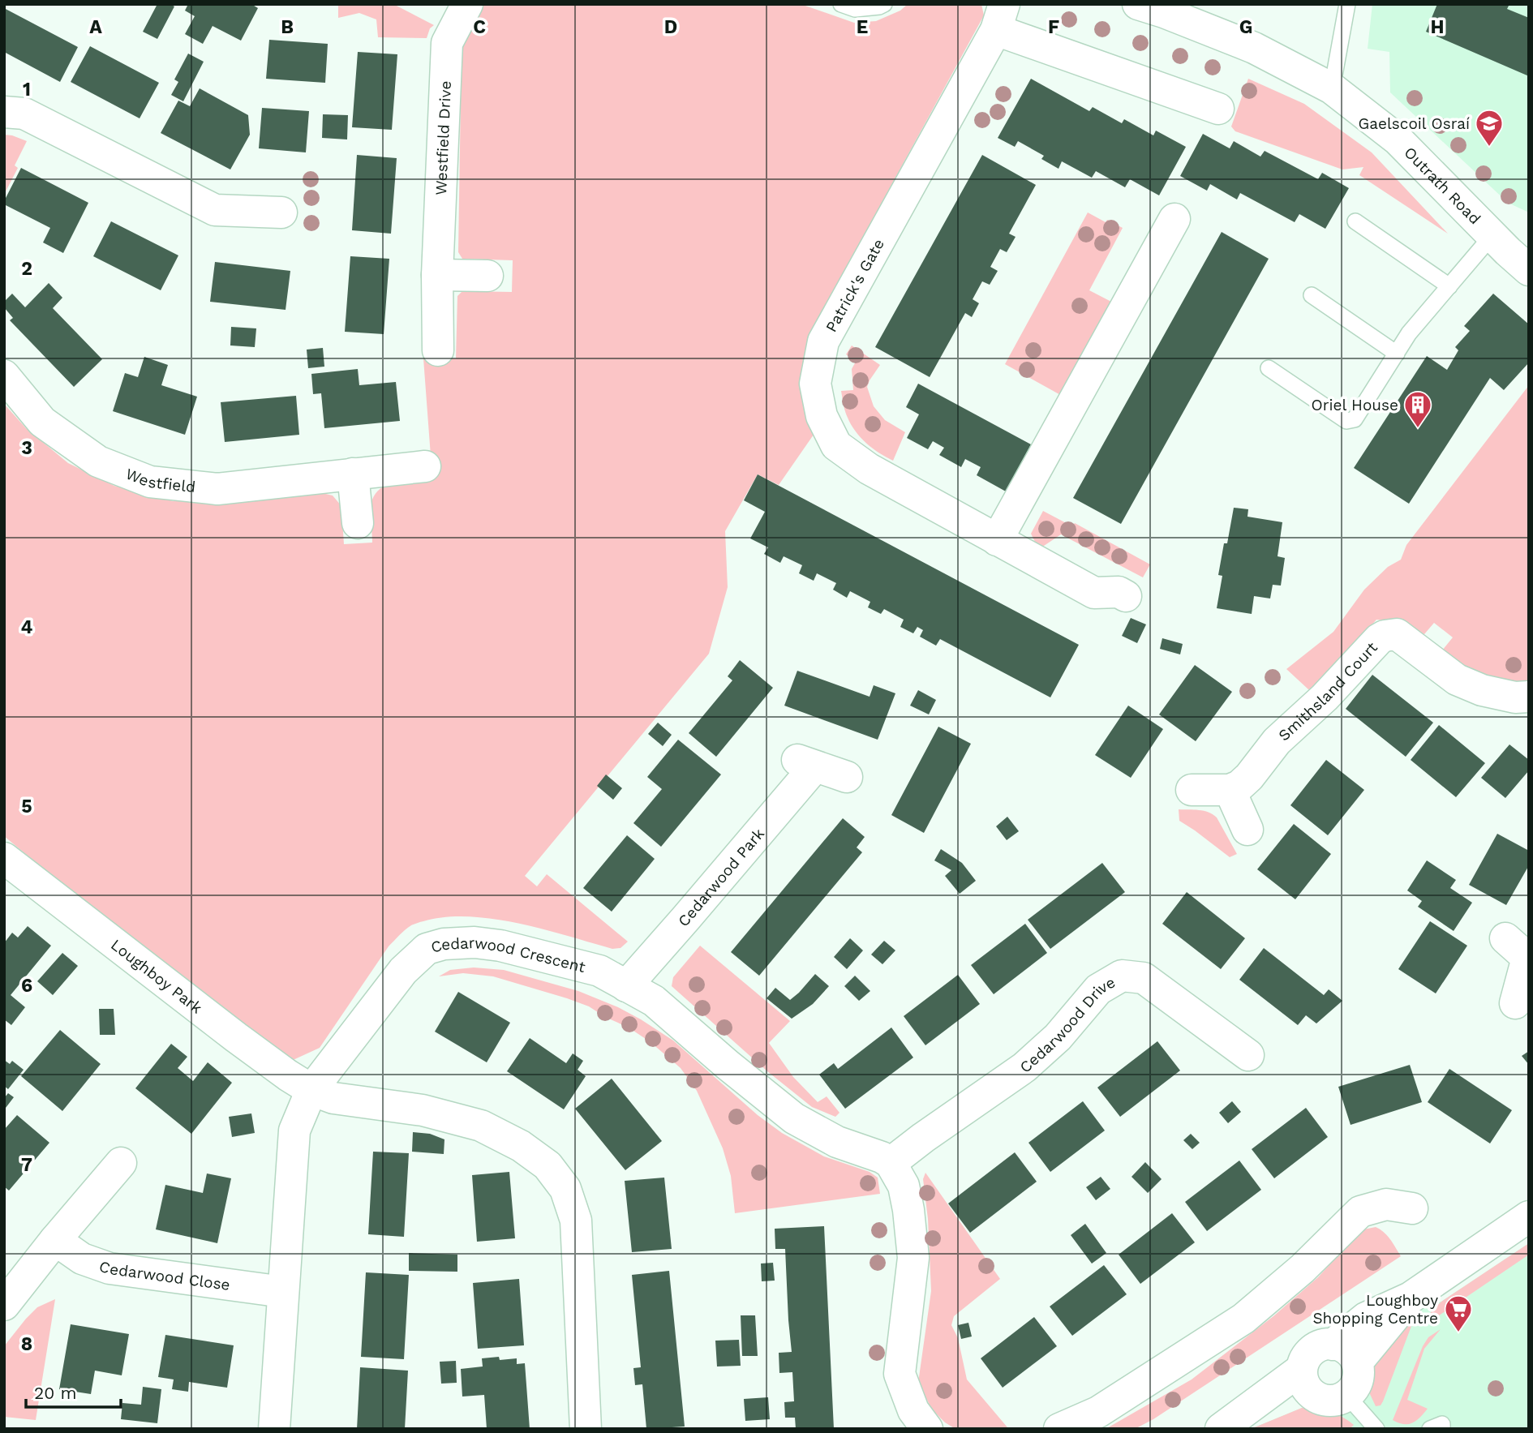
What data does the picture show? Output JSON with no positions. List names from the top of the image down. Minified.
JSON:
{"streets":{"street":["Westfield Drive","Outrath Road","Patrick's Gate","Westfield","Smithsland Court","Cedarwood Park","Cedarwood Crescent","Loughboy Park","Cedarwood Drive","Cedarwood Close"]},"crossings":[["Cedarwood Park","Cedarwood Crescent"],["Cedarwood Crescent","Loughboy Park"],["Cedarwood Crescent","Cedarwood Drive"],["Cedarwood Crescent","Cedarwood Close"]],"places":{"school or university":["Gaelscoil Osraí"],"building":["Oriel House"],"supermarket":["Loughboy Shopping Centre"]},"scale_bar":"20 m","grid":{"columns":["A","B","C","D","E","F","G","H"],"rows":["1","2","3","4","5","6","7","8"]}}
